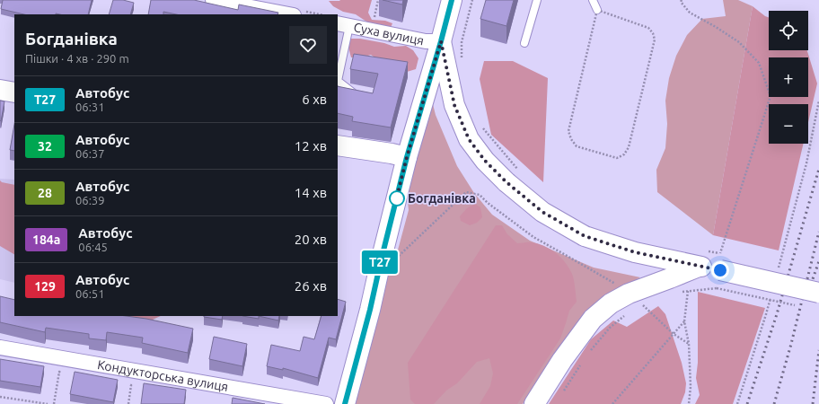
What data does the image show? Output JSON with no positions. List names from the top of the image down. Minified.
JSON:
{"streets":{"street":["Суха вулиця","Кондукторська вулиця"]},"places":["Богданівка"],"lines":["bus line Т27"],"page":{"on_map":"Т27","map_buttons":["+","−"],"heading":["Богданівка","Пішки · 4 хв · 290 m"],"list":[{"mark":"Т27","name":"Автобус","note":"06:31","value":"6 хв"},{"mark":"32","name":"Автобус","note":"06:37","value":"12 хв"},{"mark":"28","name":"Автобус","note":"06:39","value":"14 хв"},{"mark":"184а","name":"Автобус","note":"06:45","value":"20 хв"},{"mark":"129","name":"Автобус","note":"06:51","value":"26 хв"}]}}
